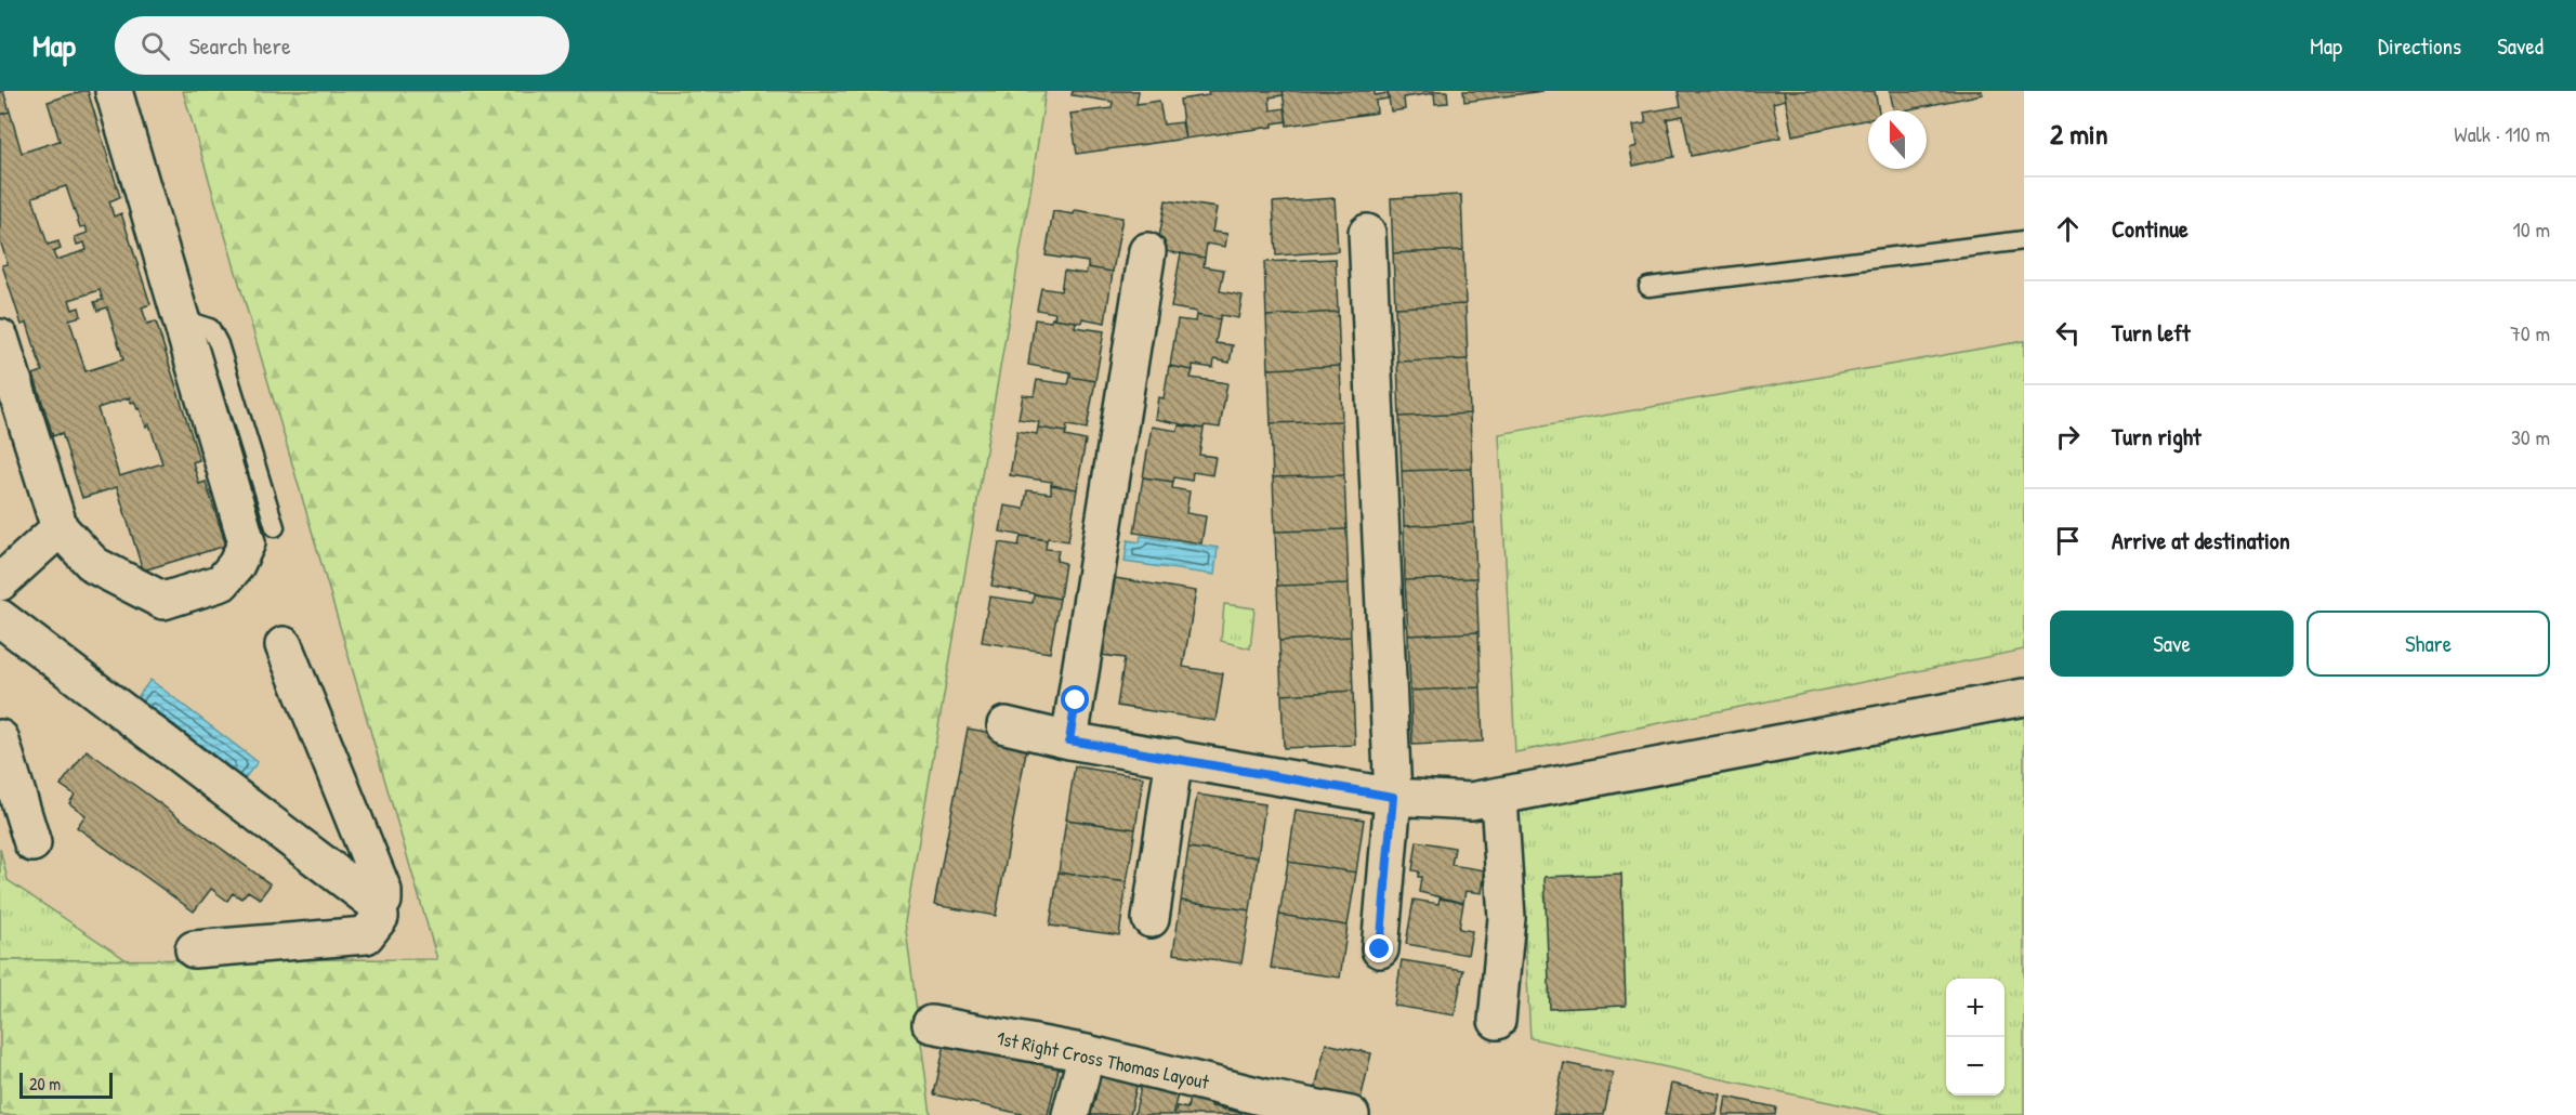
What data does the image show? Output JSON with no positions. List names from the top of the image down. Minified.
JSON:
{"streets":{"street":["1st Right Cross Thomas Layout"]},"scale_bar":"20 m","north":"top","page":{"header":"Map","search":"Search here","nav":["Map","Directions","Saved"],"heading":["2 min","Walk · 110 m"],"list":[["Continue","10 m"],["Turn left","70 m"],["Turn right","30 m"],"Arrive at destination"],"buttons":["Save","Share"],"map_buttons":["+","−"],"scale":"20 m"}}
